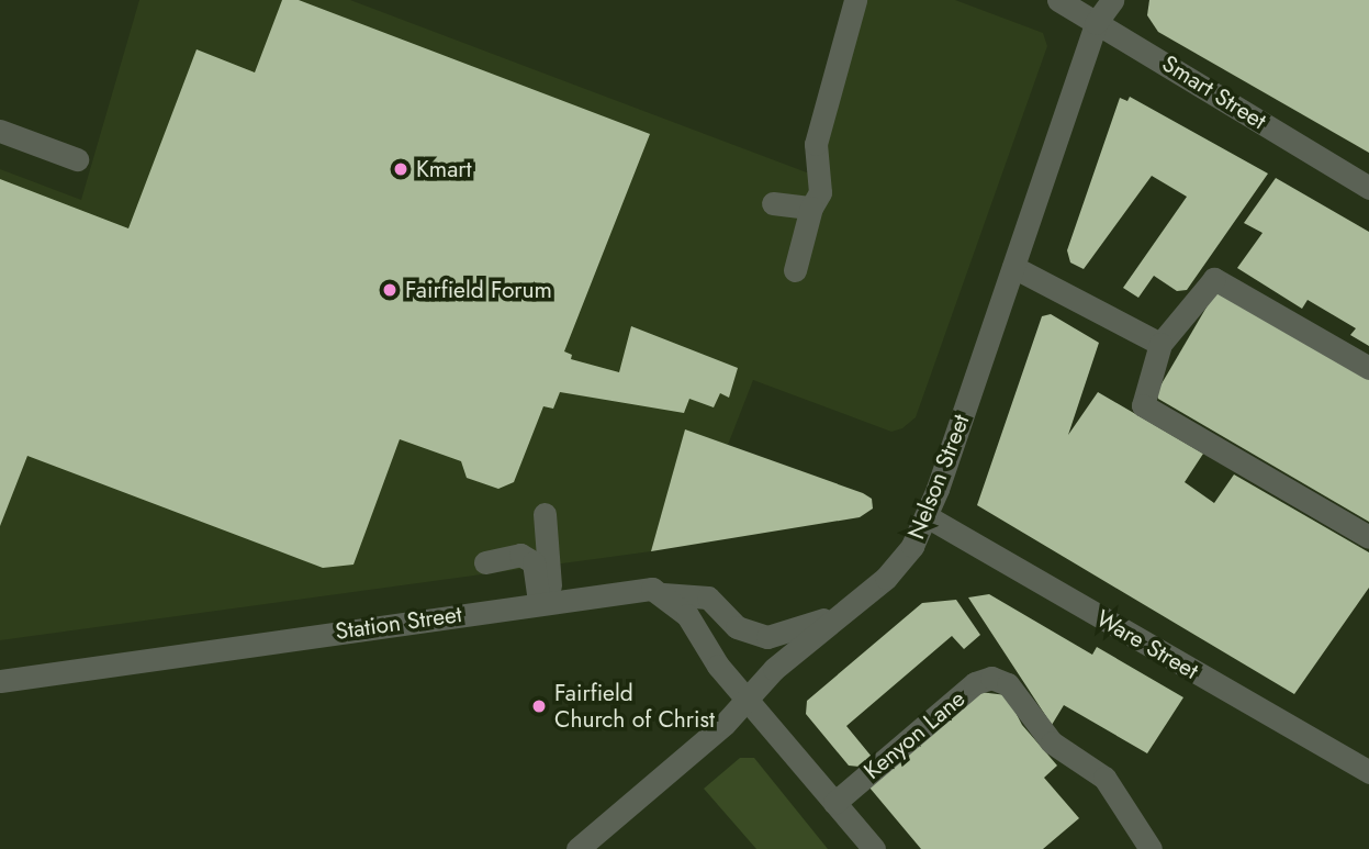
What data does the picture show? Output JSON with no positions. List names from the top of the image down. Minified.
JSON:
{"streets":{"street":["Smart Street","Nelson Street","Station Street","Ware Street","Kenyon Lane"]},"crossings":[["Smart Street","Nelson Street"],["Nelson Street","Station Street"],["Nelson Street","Ware Street"]],"places":["Kmart","Fairfield Forum","Fairfield Church of Christ"]}
